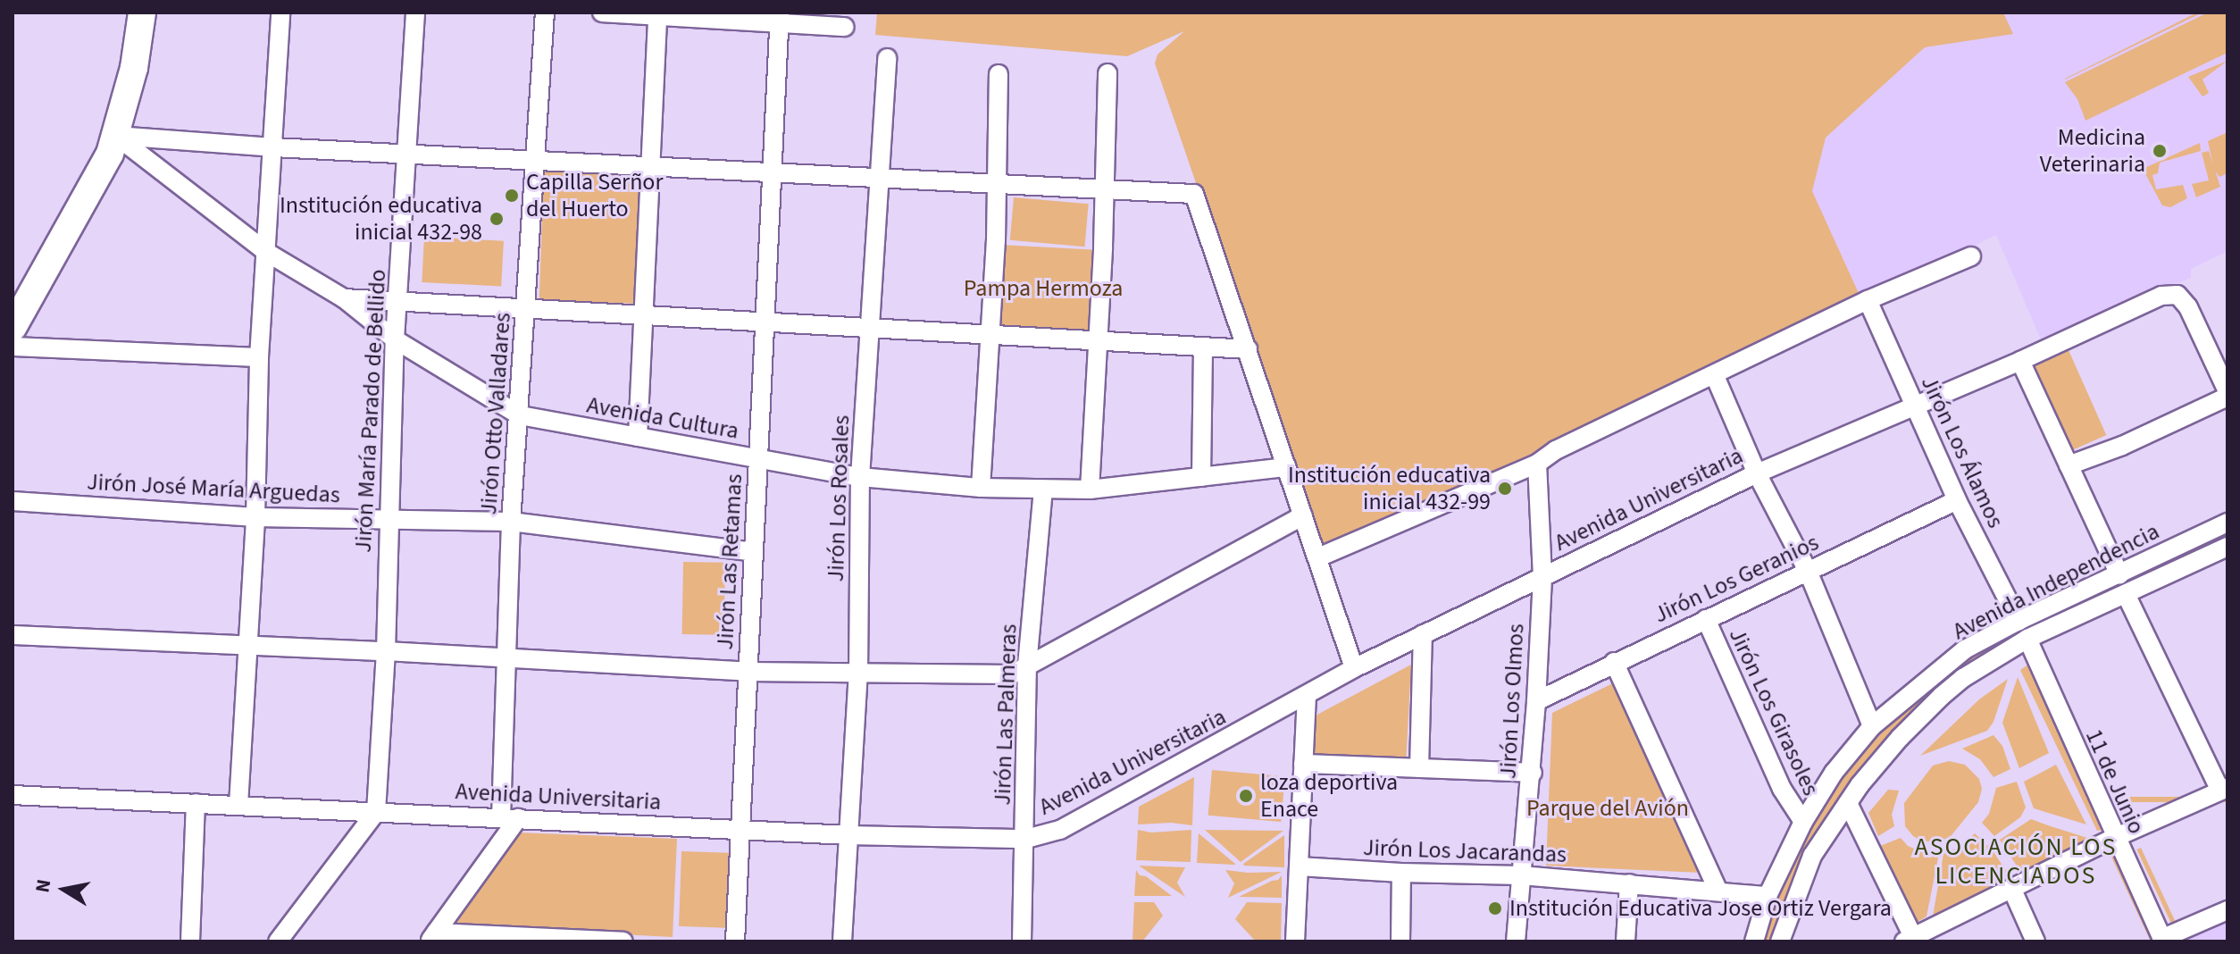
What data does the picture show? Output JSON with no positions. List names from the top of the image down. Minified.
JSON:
{"streets":{"street":["Jirón María Parado de Bellido","Jirón Otto Valladares","Avenida Cultura","Jirón Los Álamos","Jirón José María Arguedas","Jirón Los Rosales","Avenida Universitaria","Jirón Las Retamas","Jirón Los Geranios","Avenida Independencia","Jirón Los Olmos","Jirón Los Girasoles","Jirón Las Palmeras","11 de Junio","Jirón Los Jacarandas"]},"crossings":[["Jirón María Parado de Bellido","Avenida Cultura"],["Jirón María Parado de Bellido","Jirón José María Arguedas"],["Jirón María Parado de Bellido","Avenida Universitaria"],["Jirón Otto Valladares","Avenida Cultura"],["Jirón Otto Valladares","Jirón José María Arguedas"],["Jirón Otto Valladares","Avenida Universitaria"],["Avenida Cultura","Jirón Los Rosales"],["Avenida Cultura","Jirón Las Retamas"],["Avenida Cultura","Jirón Las Palmeras"],["Jirón Los Álamos","Avenida Universitaria"],["Jirón Los Álamos","Jirón Los Geranios"],["Jirón Los Álamos","Avenida Independencia"],["Jirón José María Arguedas","Jirón Las Retamas"],["Jirón Los Rosales","Avenida Universitaria"],["Avenida Universitaria","Jirón Las Retamas"],["Avenida Universitaria","Jirón Los Olmos"],["Avenida Universitaria","Jirón Las Palmeras"],["Jirón Los Geranios","Jirón Los Olmos"],["Jirón Los Geranios","Jirón Los Girasoles"],["Avenida Independencia","Jirón Los Girasoles"],["Avenida Independencia","11 de Junio"],["Avenida Independencia","Jirón Los Jacarandas"],["Jirón Los Olmos","Jirón Los Jacarandas"]],"districts":["ASOCIACIÓN LOS LICENCIADOS"],"parks":["Pampa Hermoza","Parque del Avión"],"places":["Medicina Veterinaria","Capilla Serñor del Huerto","Institución educativa inicial 432-98","Institución educativa inicial 432-99","loza deportiva Enace","Institución Educativa Jose Ortiz Vergara"],"north":"left"}
